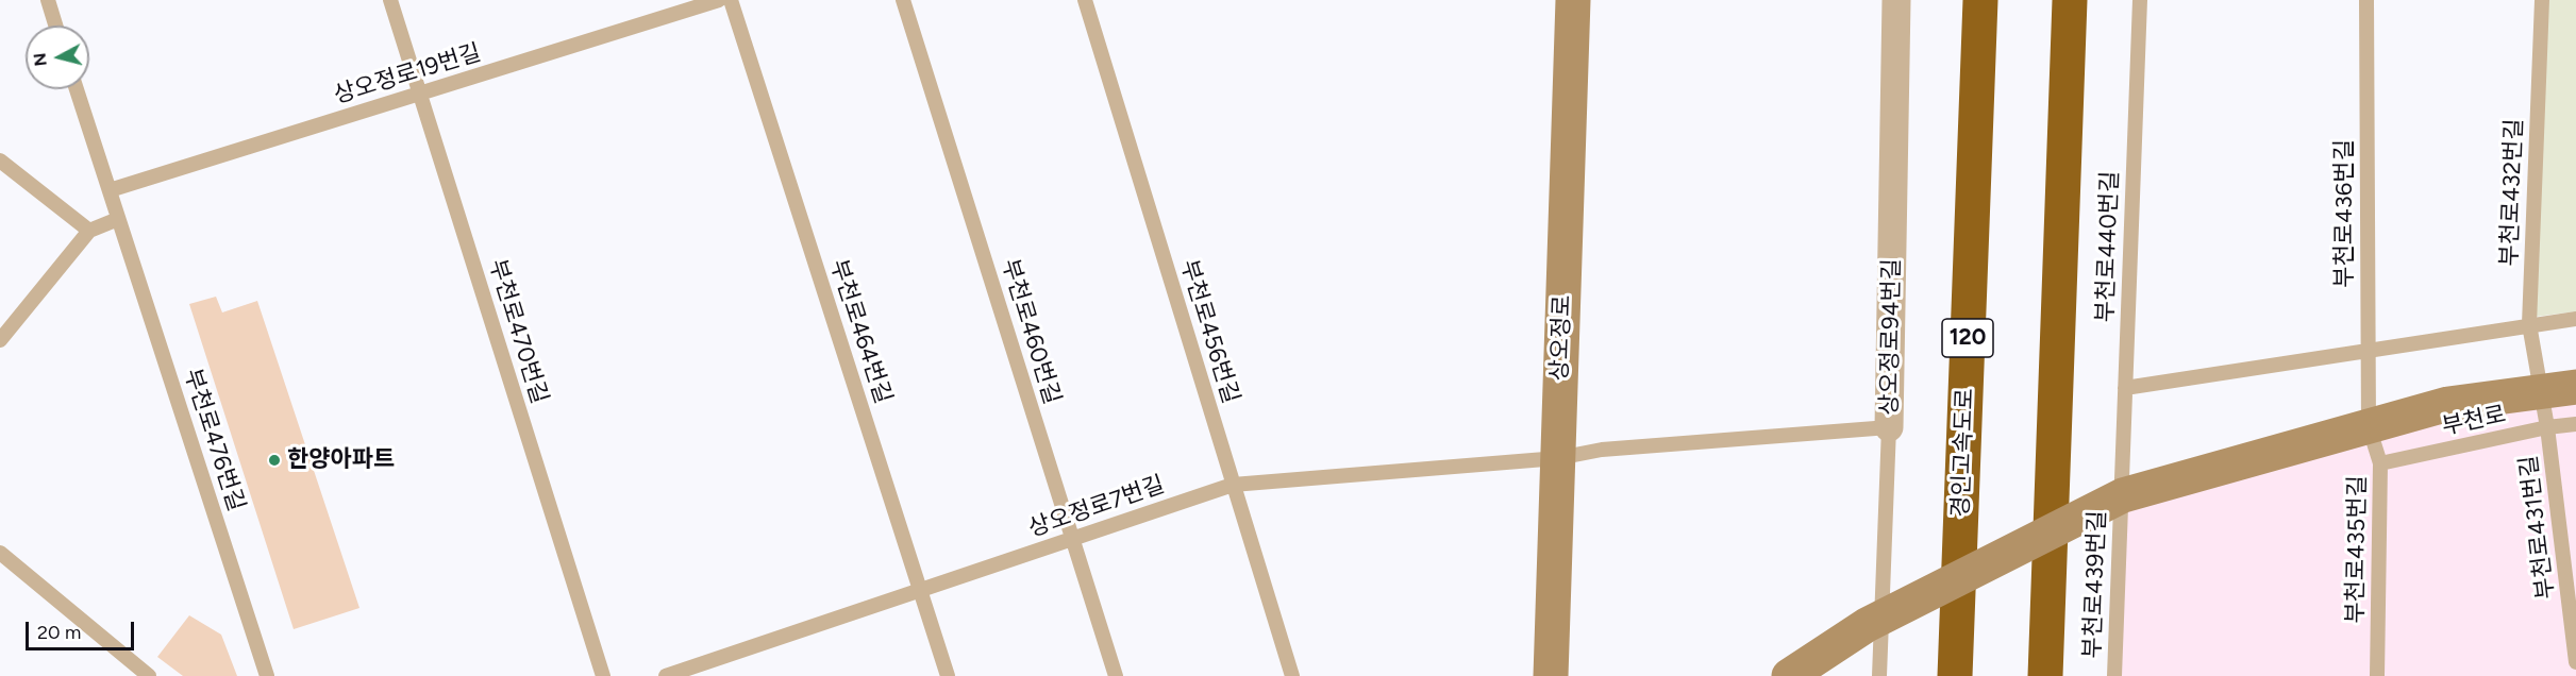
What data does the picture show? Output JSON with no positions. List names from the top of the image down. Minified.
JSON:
{"streets":{"highway":["120","경인고속도로"],"street":["상오정로94번길","상오정로"],"lane":["상오정로19번길","부천로432번길","부천로436번길","부천로440번길","부천로470번길","부천로464번길","부천로460번길","부천로456번길","부천로","부천로476번길","상오정로7번길","부천로431번길","부천로435번길","부천로439번길"]},"crossings":[["상오정로19번길","부천로470번길"],["상오정로19번길","부천로476번길"],["부천로432번길","부천로431번길"],["부천로436번길","부천로435번길"],["부천로440번길","부천로439번길"],["부천로464번길","상오정로7번길"],["부천로460번길","상오정로7번길"],["부천로456번길","상오정로7번길"],["상오정로94번길","상오정로7번길"],["상오정로","상오정로7번길"],["부천로","부천로431번길"],["부천로","부천로435번길"]],"places":["한양아파트"],"scale_bar":"20 m","north":"left"}
